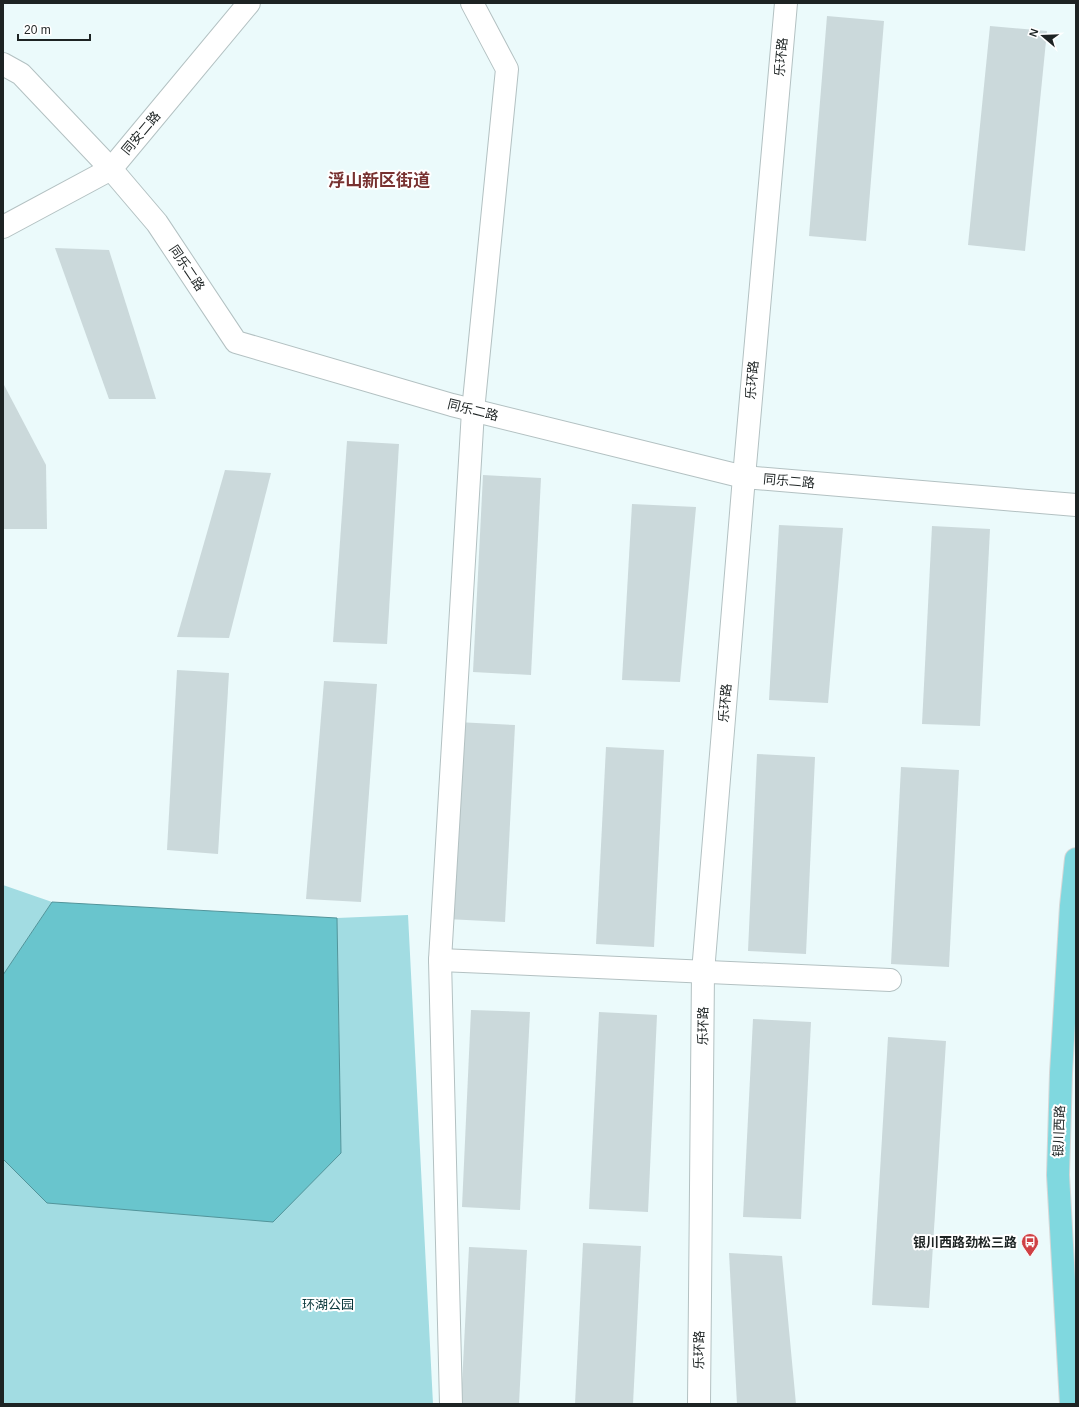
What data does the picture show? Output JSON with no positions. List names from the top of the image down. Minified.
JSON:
{"streets":{"main road":["银川西路"],"street":["乐环路","同安二路","同乐二路"]},"crossings":[["乐环路","同乐二路"],["同安二路","同乐二路"]],"districts":["浮山新区街道"],"parks":["环湖公园"],"places":{"bus stop":["银川西路劲松三路"]},"scale_bar":"20 m","north":"left"}
